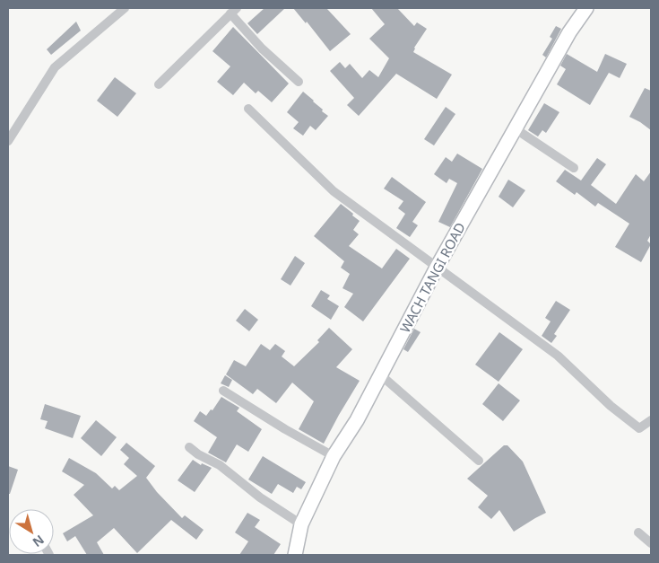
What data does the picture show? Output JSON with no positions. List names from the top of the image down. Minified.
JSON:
{"streets":{"main road":["WACH TANGI ROAD"]},"north":"bottom right"}
